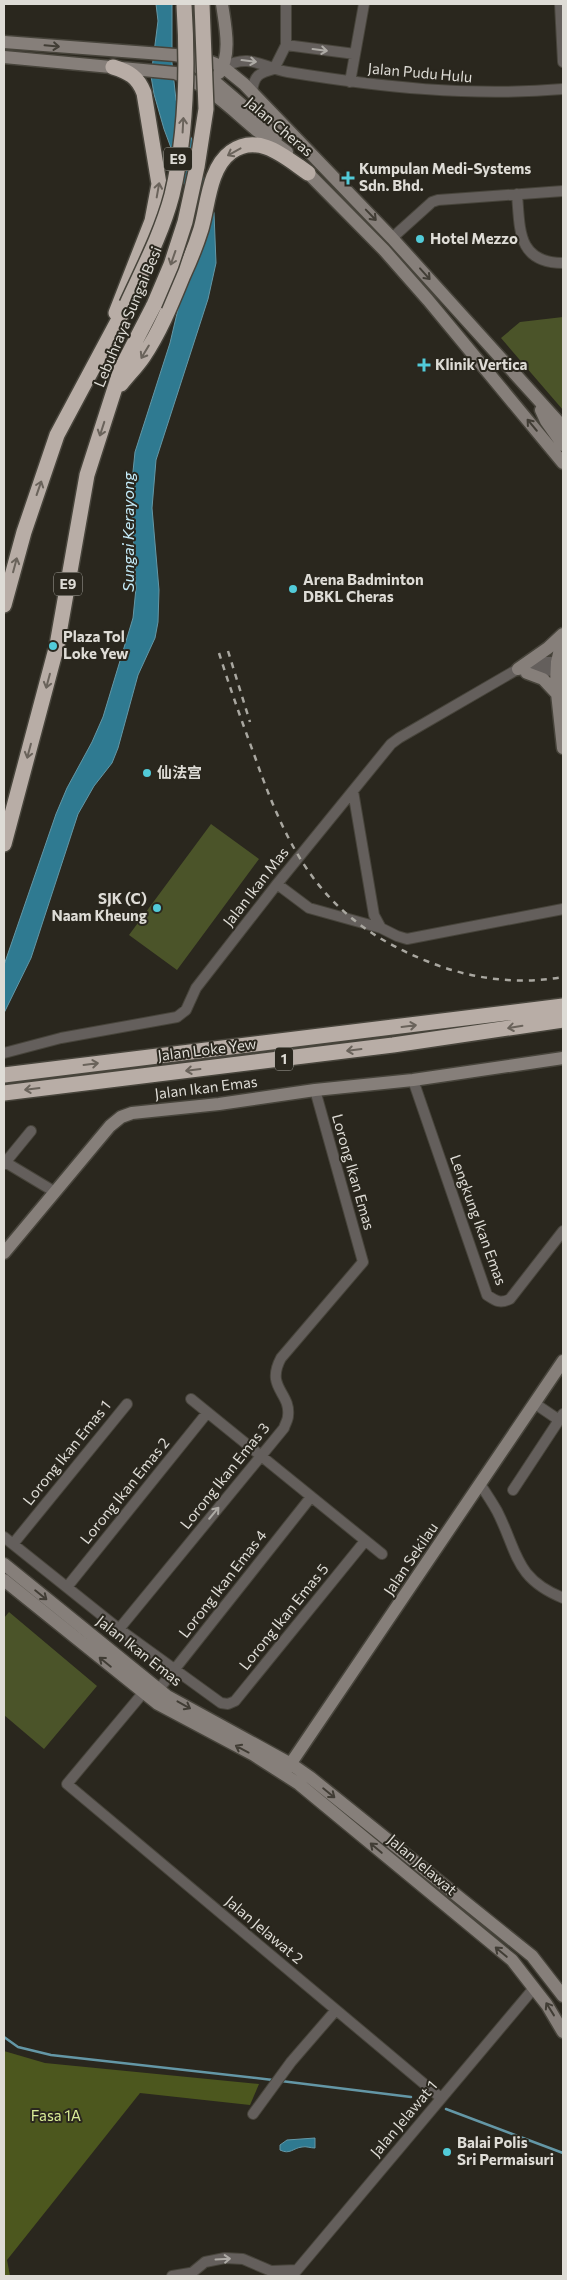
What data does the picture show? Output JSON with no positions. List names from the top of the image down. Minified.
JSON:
{"streets":{"highway":["E9","Lebuhraya Sungai Besi","Jalan Loke Yew","1"],"street":["Jalan Pudu Hulu","Jalan Cheras","Jalan Ikan Mas","Jalan Ikan Emas","Lorong Ikan Emas","Lengkung Ikan Emas","Lorong Ikan Emas 1","Lorong Ikan Emas 3","Lorong Ikan Emas 2","Jalan Sekilau","Lorong Ikan Emas 4","Lorong Ikan Emas 5","Jalan Jelawat","Jalan Jelawat 2","Jalan Jelawat 1"]},"crossings":[["Jalan Pudu Hulu","Jalan Cheras"],["Jalan Ikan Emas","Lorong Ikan Emas"],["Jalan Ikan Emas","Lengkung Ikan Emas"],["Jalan Ikan Emas","Jalan Sekilau"],["Jalan Ikan Emas","Lorong Ikan Emas 4"],["Jalan Ikan Emas","Jalan Jelawat"],["Jalan Ikan Emas","Jalan Jelawat 2"],["Lorong Ikan Emas","Lorong Ikan Emas 3"],["Jalan Sekilau","Jalan Jelawat"],["Lorong Ikan Emas 4","Lorong Ikan Emas 5"],["Jalan Jelawat","Jalan Jelawat 1"],["Jalan Jelawat 2","Jalan Jelawat 1"]],"one_way":["Lorong Ikan Emas 3"],"water":["Sungai Kerayong"],"parks":["Fasa 1A"],"places":{"health":["Kumpulan Medi-Systems Sdn. Bhd.","Klinik Vertica"],"other":["Hotel Mezzo","Arena Badminton DBKL Cheras","Plaza Tol Loke Yew","仙法宫","SJK (C) Naam Kheung","Balai Polis Sri Permaisuri"]}}
